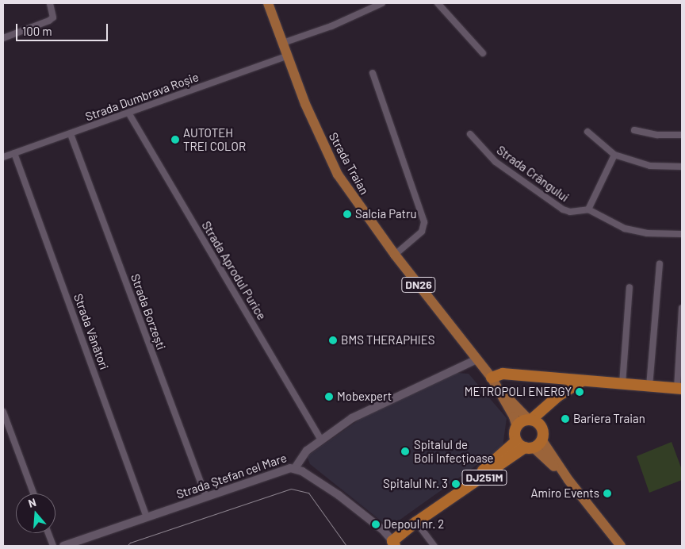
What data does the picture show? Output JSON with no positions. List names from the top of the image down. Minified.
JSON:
{"streets":{"highway":["DN26","DJ251M"],"main road":["Strada Traian"],"street":["Strada Dumbrava Roșie","Strada Crângului","Strada Aprodul Purice","Strada Borzești","Strada Vânători","Strada Ștefan cel Mare"]},"crossings":[["Strada Dumbrava Roșie","Strada Traian"],["Strada Dumbrava Roșie","Strada Aprodul Purice"],["Strada Dumbrava Roșie","Strada Borzești"],["Strada Dumbrava Roșie","Strada Vânători"],["Strada Traian","DN26"],["Strada Traian","Strada Ștefan cel Mare"],["Strada Aprodul Purice","Strada Ștefan cel Mare"],["DN26","DJ251M"],["Strada Borzești","Strada Ștefan cel Mare"],["Strada Vânători","Strada Ștefan cel Mare"]],"places":["AUTOTEH TREI COLOR","Salcia Patru","BMS THERAPHIES","METROPOLI ENERGY","Mobexpert","Bariera Traian","Spitalul de Boli Infecțioase","Spitalul Nr. 3","Amiro Events","Depoul nr. 2"],"scale_bar":"100 m","north":"top"}
